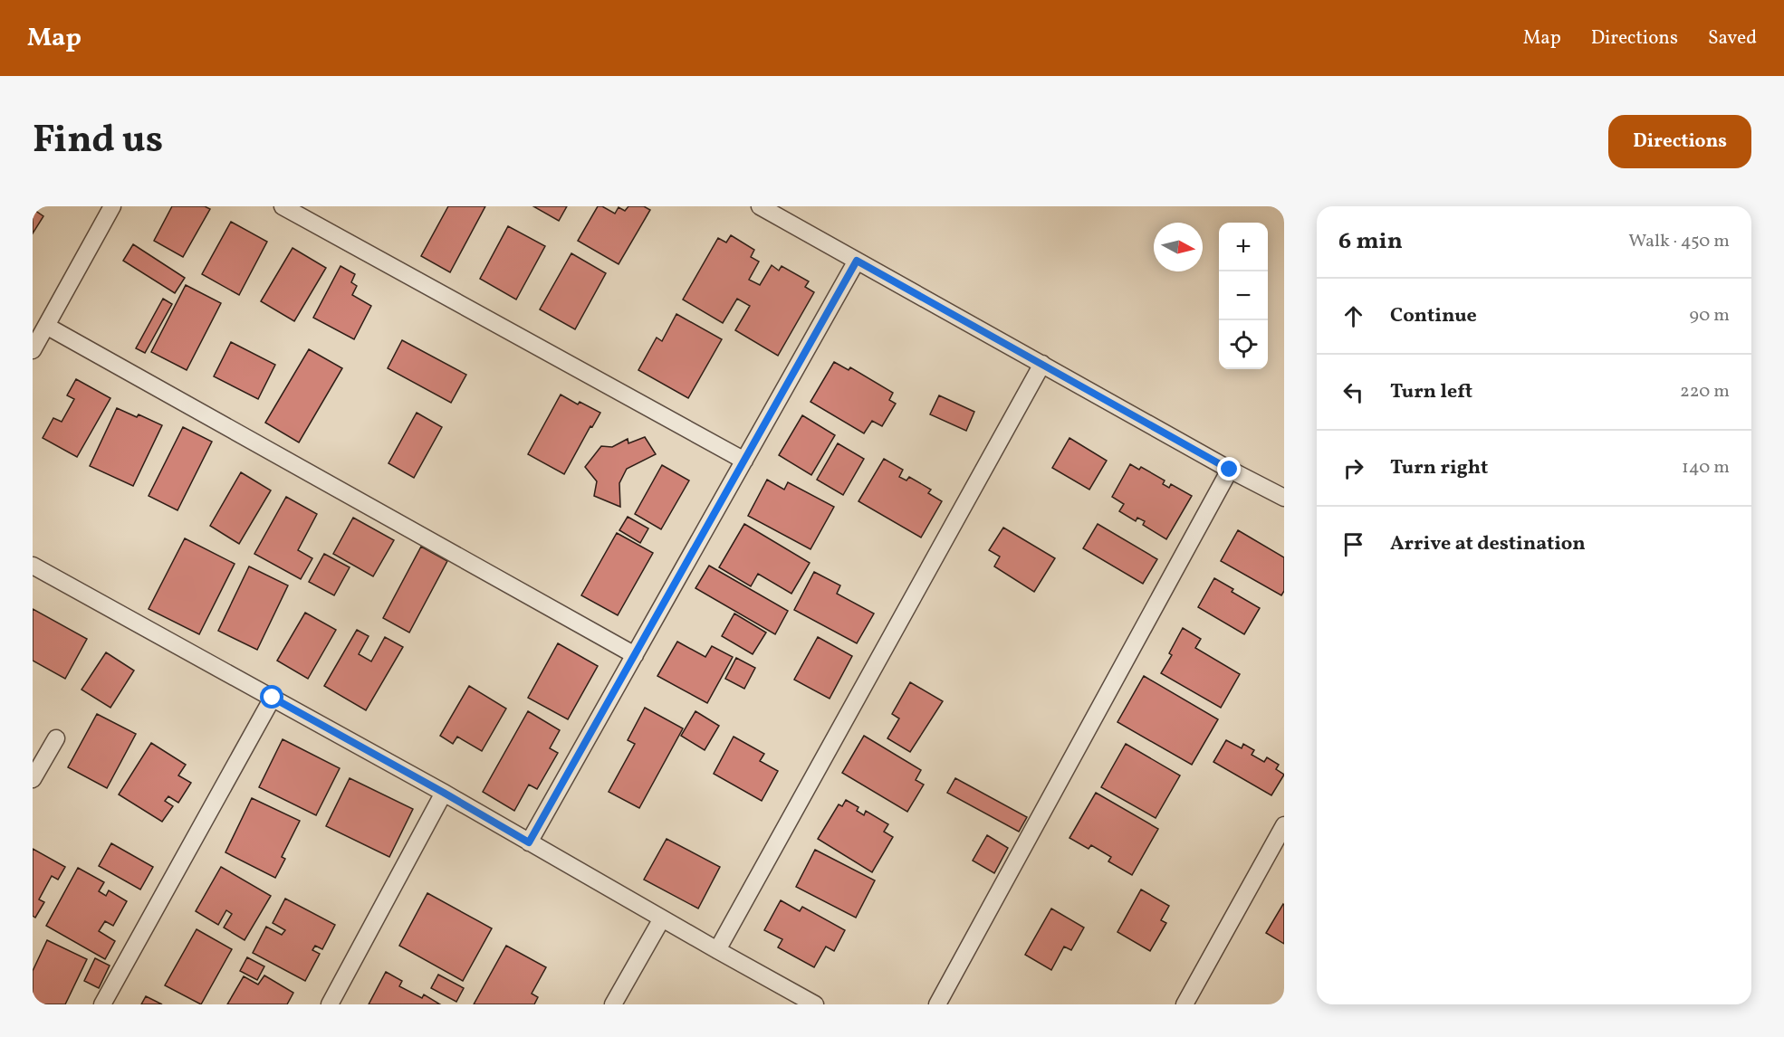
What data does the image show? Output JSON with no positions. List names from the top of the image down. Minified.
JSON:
{"north":"right","page":{"header":"Map","nav":["Map","Directions","Saved"],"title":"Find us","buttons":"Directions","heading":["6 min","Walk · 450 m"],"map_buttons":["+","−"],"list":[["Continue","90 m"],["Turn left","220 m"],["Turn right","140 m"],"Arrive at destination"]}}
